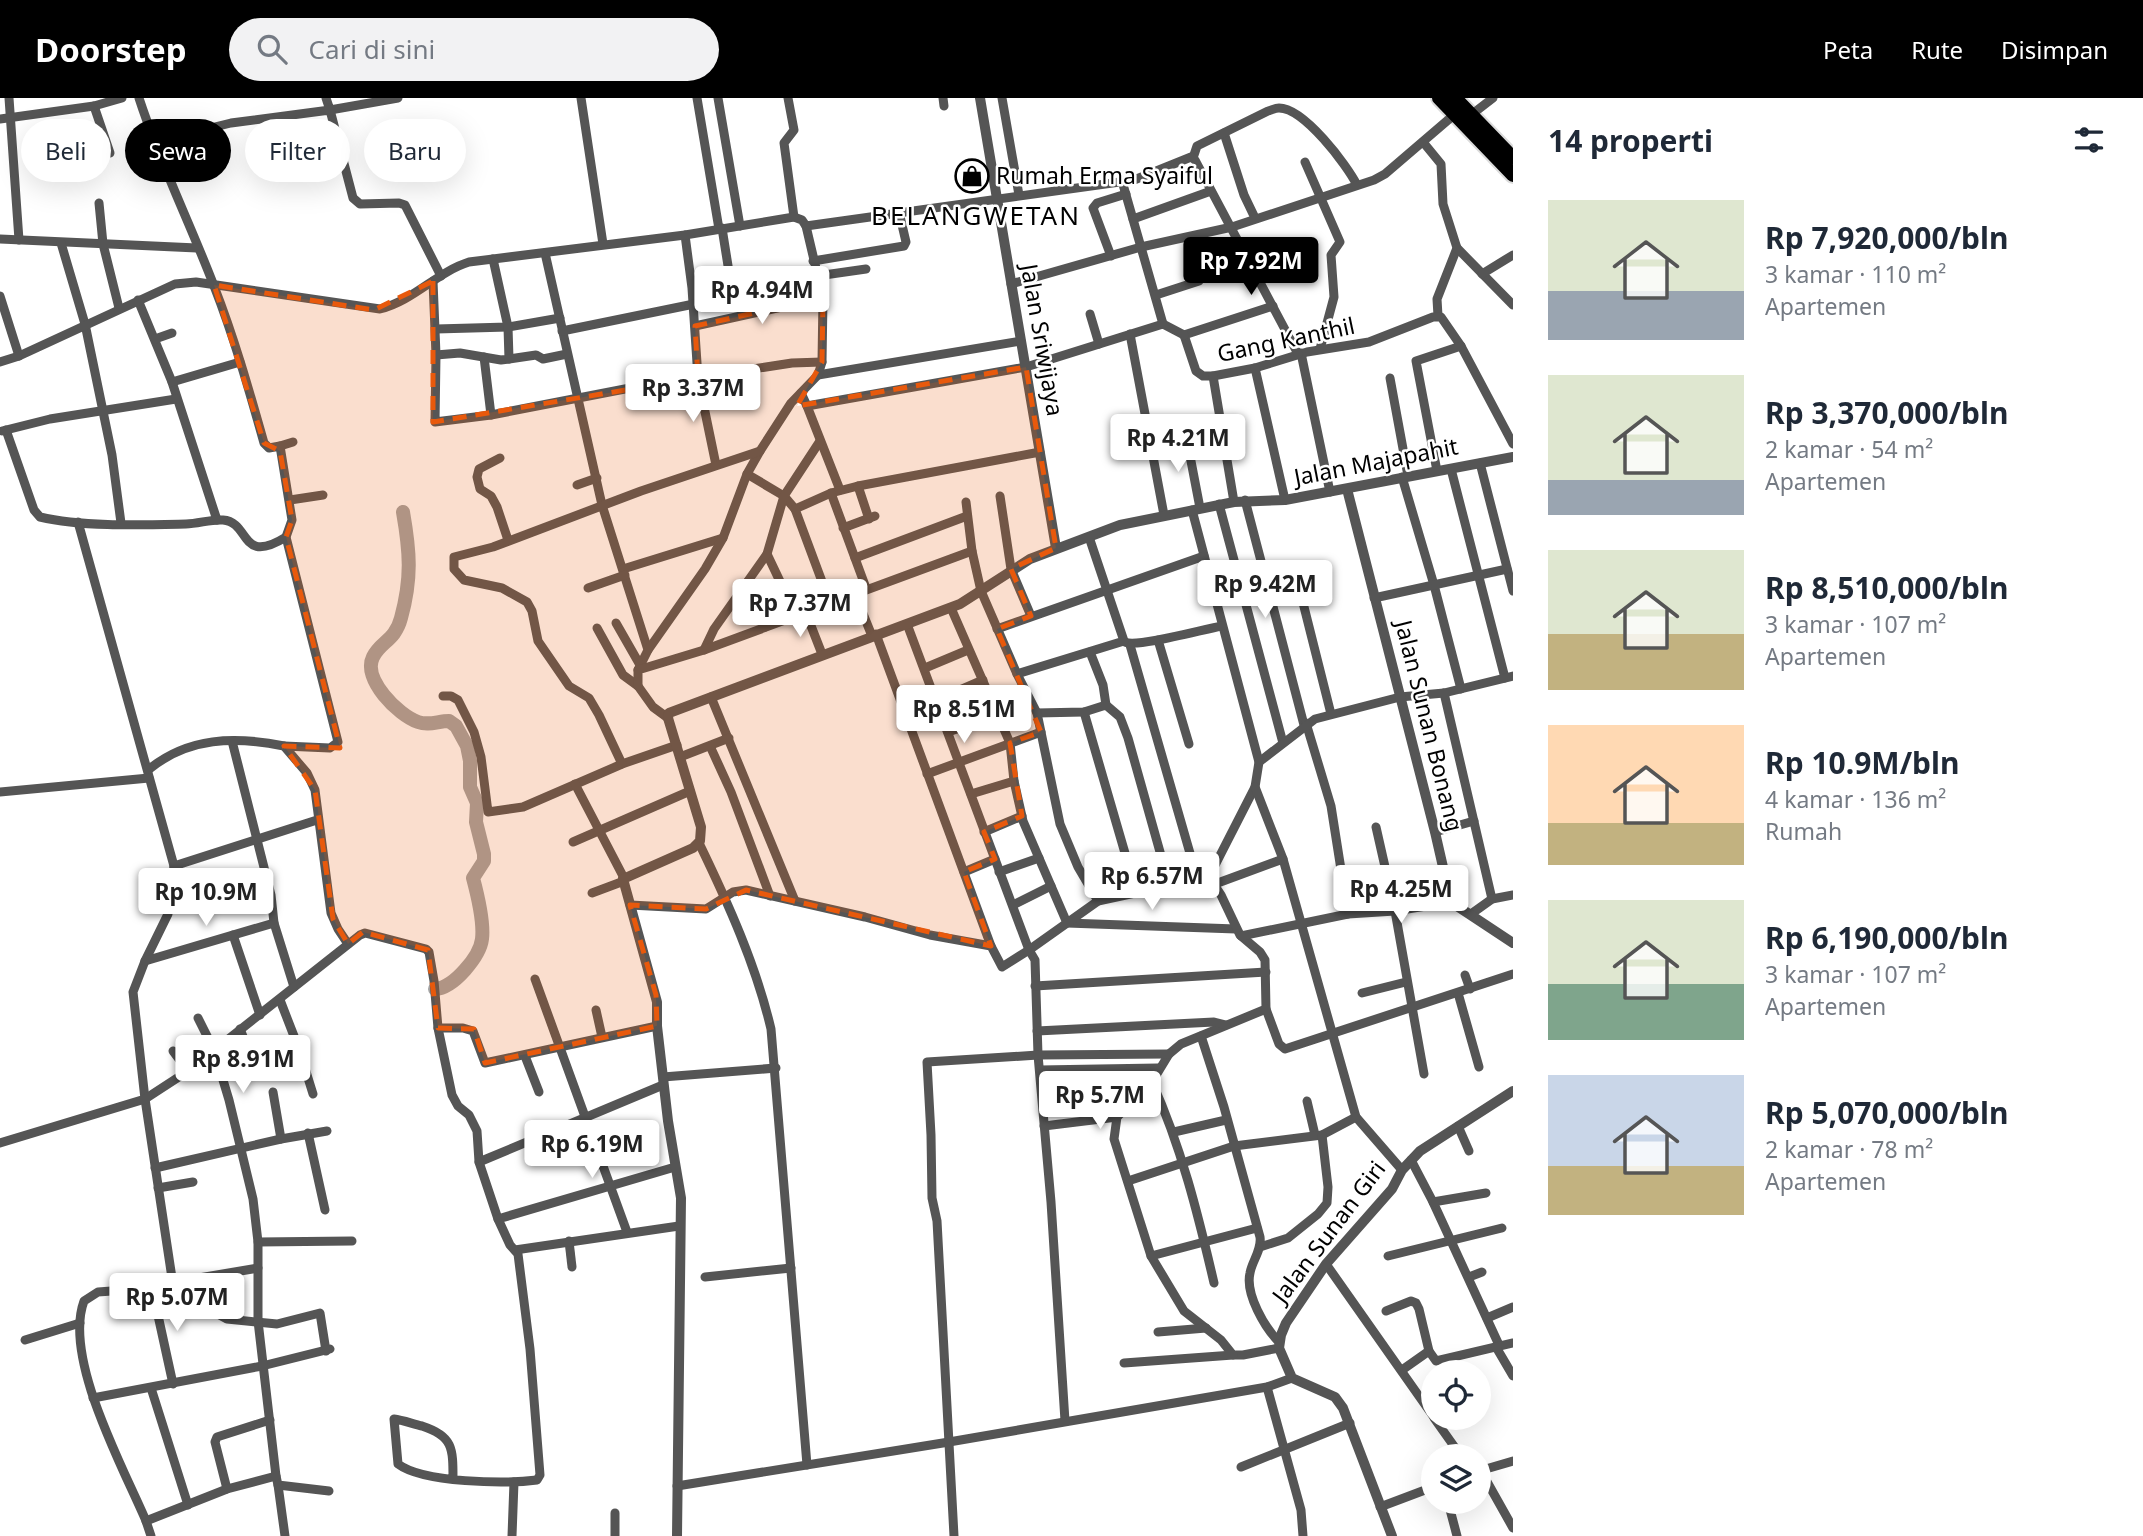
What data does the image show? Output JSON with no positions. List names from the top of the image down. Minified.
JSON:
{"streets":{"street":["Jalan Sriwijaya","Gang Kanthil","Jalan Majapahit","Jalan Sunan Bonang","Jalan Sunan Giri"]},"crossings":[["Jalan Sriwijaya","Jalan Majapahit"],["Jalan Majapahit","Jalan Sunan Bonang"]],"districts":["BELANGWETAN"],"places":{"shop":["Rumah Erma Syaiful"]},"page":{"header":"Doorstep","search":"Cari di sini","nav":["Peta","Rute","Disimpan"],"heading":"14 properti","chip":["Beli","Sewa","Filter","Baru"],"list":[{"name":"Rp 7,920,000/bln","note":"3 kamar · 110 m² · Apartemen"},{"name":"Rp 3,370,000/bln","note":"2 kamar · 54 m² · Apartemen"},{"name":"Rp 8,510,000/bln","note":"3 kamar · 107 m² · Apartemen"},{"name":"Rp 10.9M/bln","note":"4 kamar · 136 m² · Rumah"},{"name":"Rp 6,190,000/bln","note":"3 kamar · 107 m² · Apartemen"},{"name":"Rp 5,070,000/bln","note":"2 kamar · 78 m² · Apartemen"}],"price":["Rp 7.92M","Rp 4.94M","Rp 3.37M","Rp 4.21M","Rp 9.42M","Rp 7.37M","Rp 8.51M","Rp 6.57M","Rp 4.25M","Rp 10.9M","Rp 8.91M","Rp 5.7M","Rp 6.19M","Rp 5.07M"]}}
